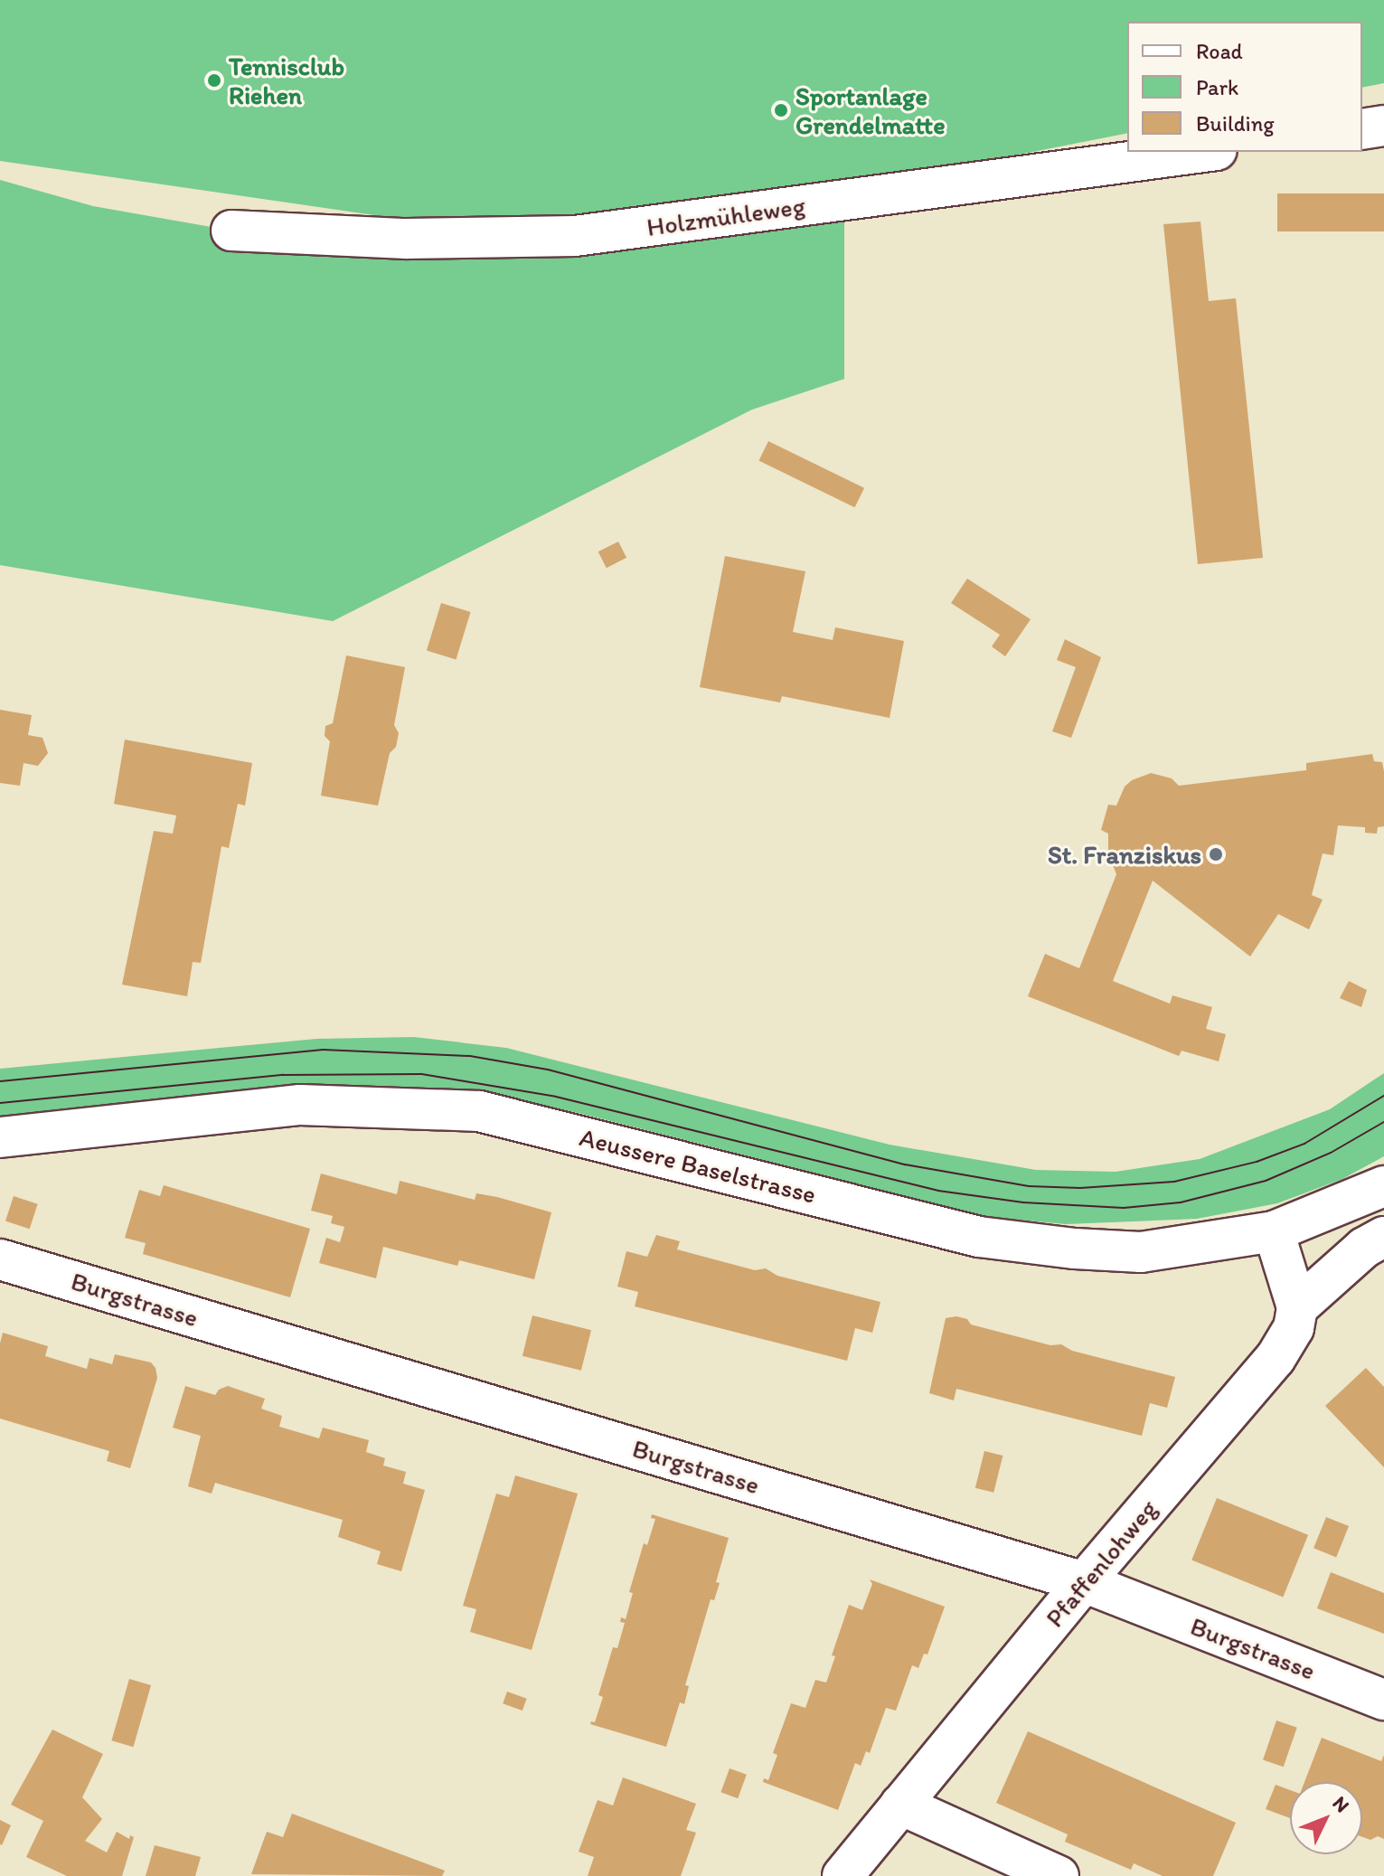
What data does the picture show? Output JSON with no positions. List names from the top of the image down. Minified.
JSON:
{"streets":{"street":["Holzmühleweg","Aeussere Baselstrasse","Burgstrasse","Pfaffenlohweg"]},"crossings":[["Burgstrasse","Pfaffenlohweg"]],"places":["Tennisclub Riehen","Sportanlage Grendelmatte","St. Franziskus"],"legend":["Road","Park","Building"],"north":"top right"}
